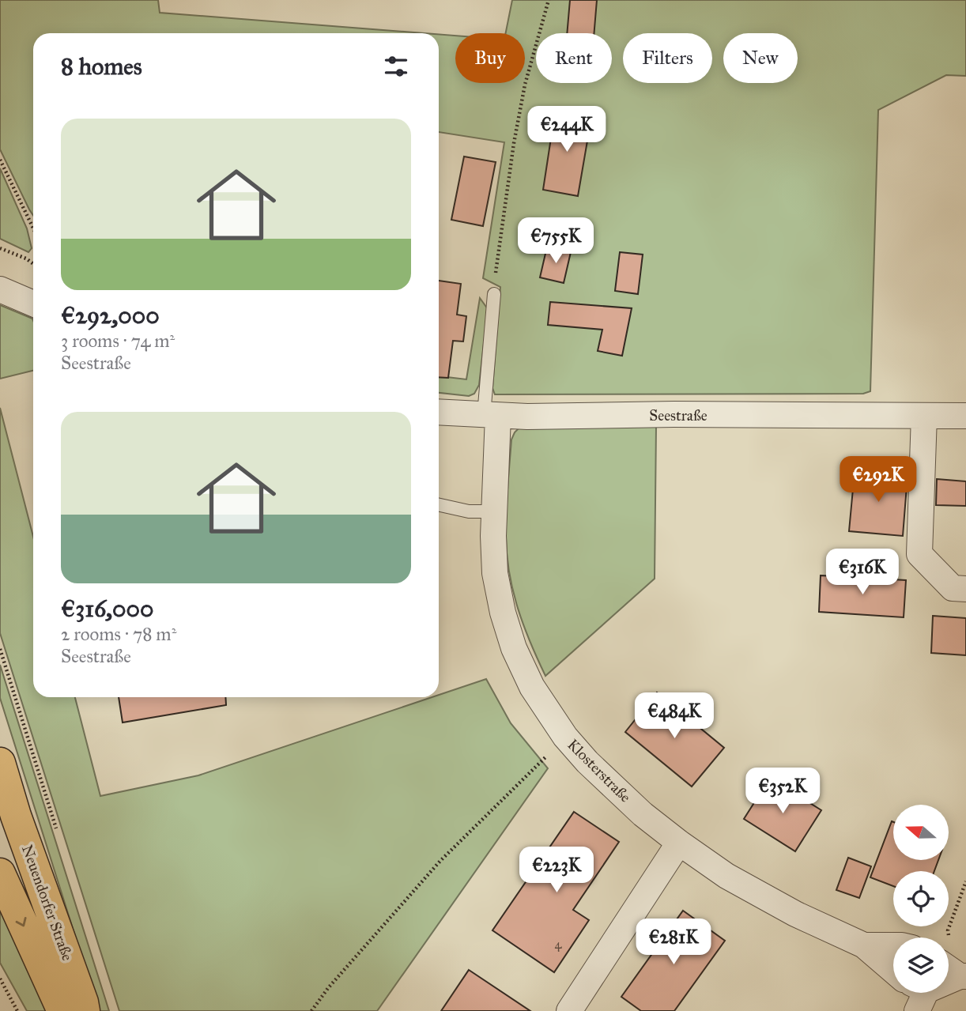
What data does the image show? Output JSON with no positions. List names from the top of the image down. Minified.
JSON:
{"streets":{"main road":["Neuendorfer Straße"],"street":["Seestraße","Klosterstraße"]},"crossings":[["Seestraße","Klosterstraße"]],"house_numbers":["4"],"north":"left","page":{"chip":["Buy","Rent","Filters","New"],"heading":"8 homes","list":[{"name":"€292,000","note":"3 rooms · 74 m² · Seestraße"},{"name":"€316,000","note":"2 rooms · 78 m² · Seestraße"}],"price":["€244K","€755K","€292K","€316K","€484K","€352K","€223K","€281K"]}}
